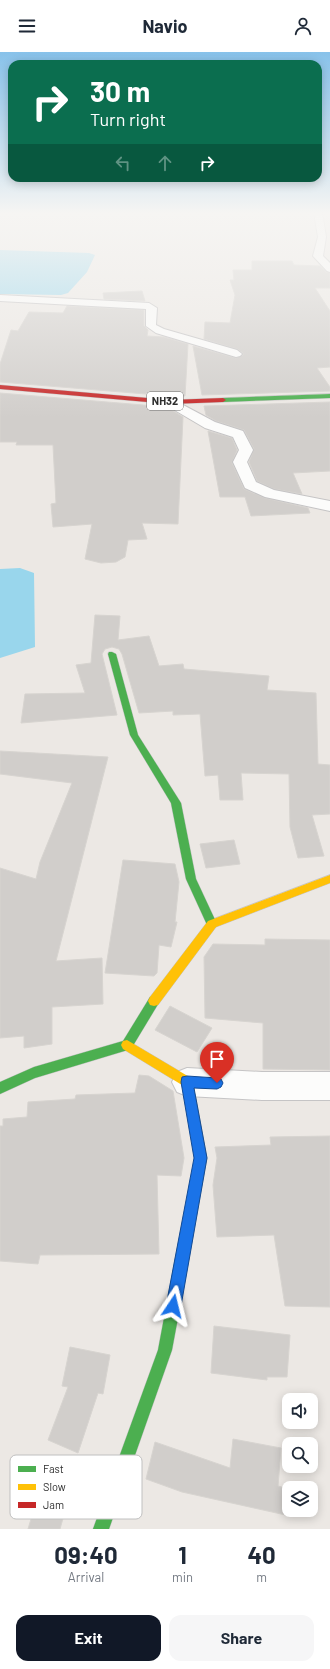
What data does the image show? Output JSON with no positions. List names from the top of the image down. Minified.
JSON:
{"streets":{"street":["NH32"]},"legend":["Fast","Slow","Jam"],"page":{"header":"Navio","turn":["30 m","Turn right"],"eta":["09:40","Arrival","1","min","40","m"],"buttons":["Exit","Share"]}}
